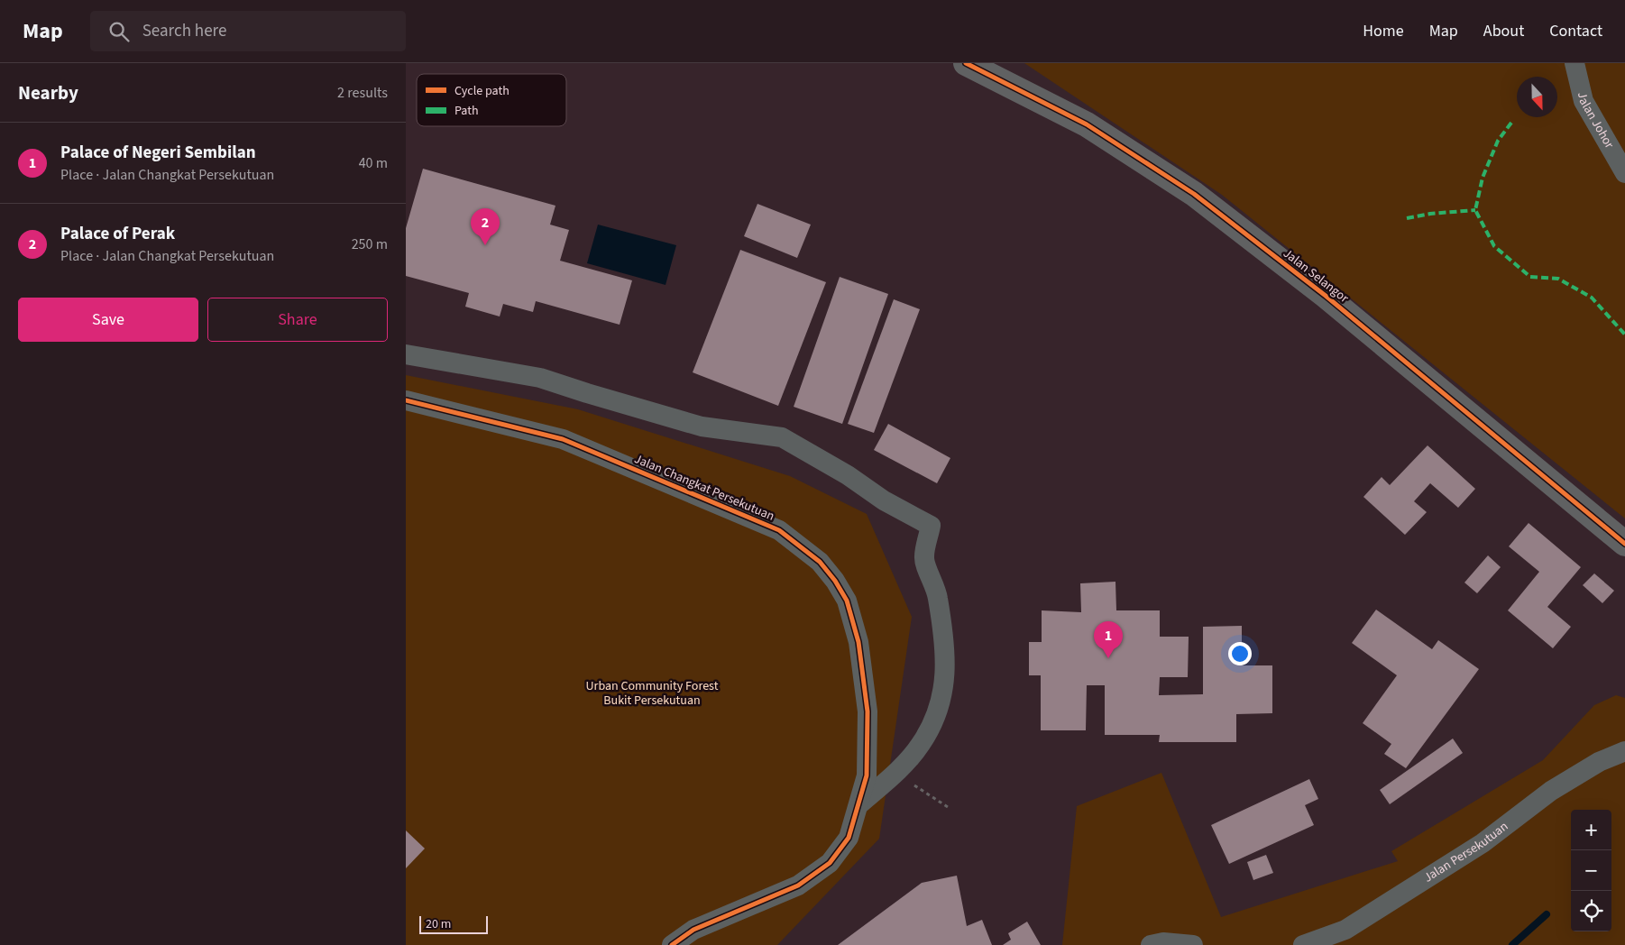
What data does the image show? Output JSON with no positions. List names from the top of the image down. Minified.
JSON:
{"streets":{"street":["Jalan Johor","Jalan Selangor","Jalan Changkat Persekutuan","Jalan Persekutuan"]},"parks":["Urban Community Forest Bukit Persekutuan"],"legend":["Cycle path","Path"],"scale_bar":"20 m","north":"bottom","page":{"header":"Map","search":"Search here","nav":["Home","Map","About","Contact"],"heading":["Nearby","2 results"],"list":[{"mark":"1","name":"Palace of Negeri Sembilan","note":"Place · Jalan Changkat Persekutuan","value":"40 m"},{"mark":"2","name":"Palace of Perak","note":"Place · Jalan Changkat Persekutuan","value":"250 m"}],"pins":["2","1"],"buttons":["Save","Share"],"map_buttons":["+","−"],"scale":"20 m"}}
